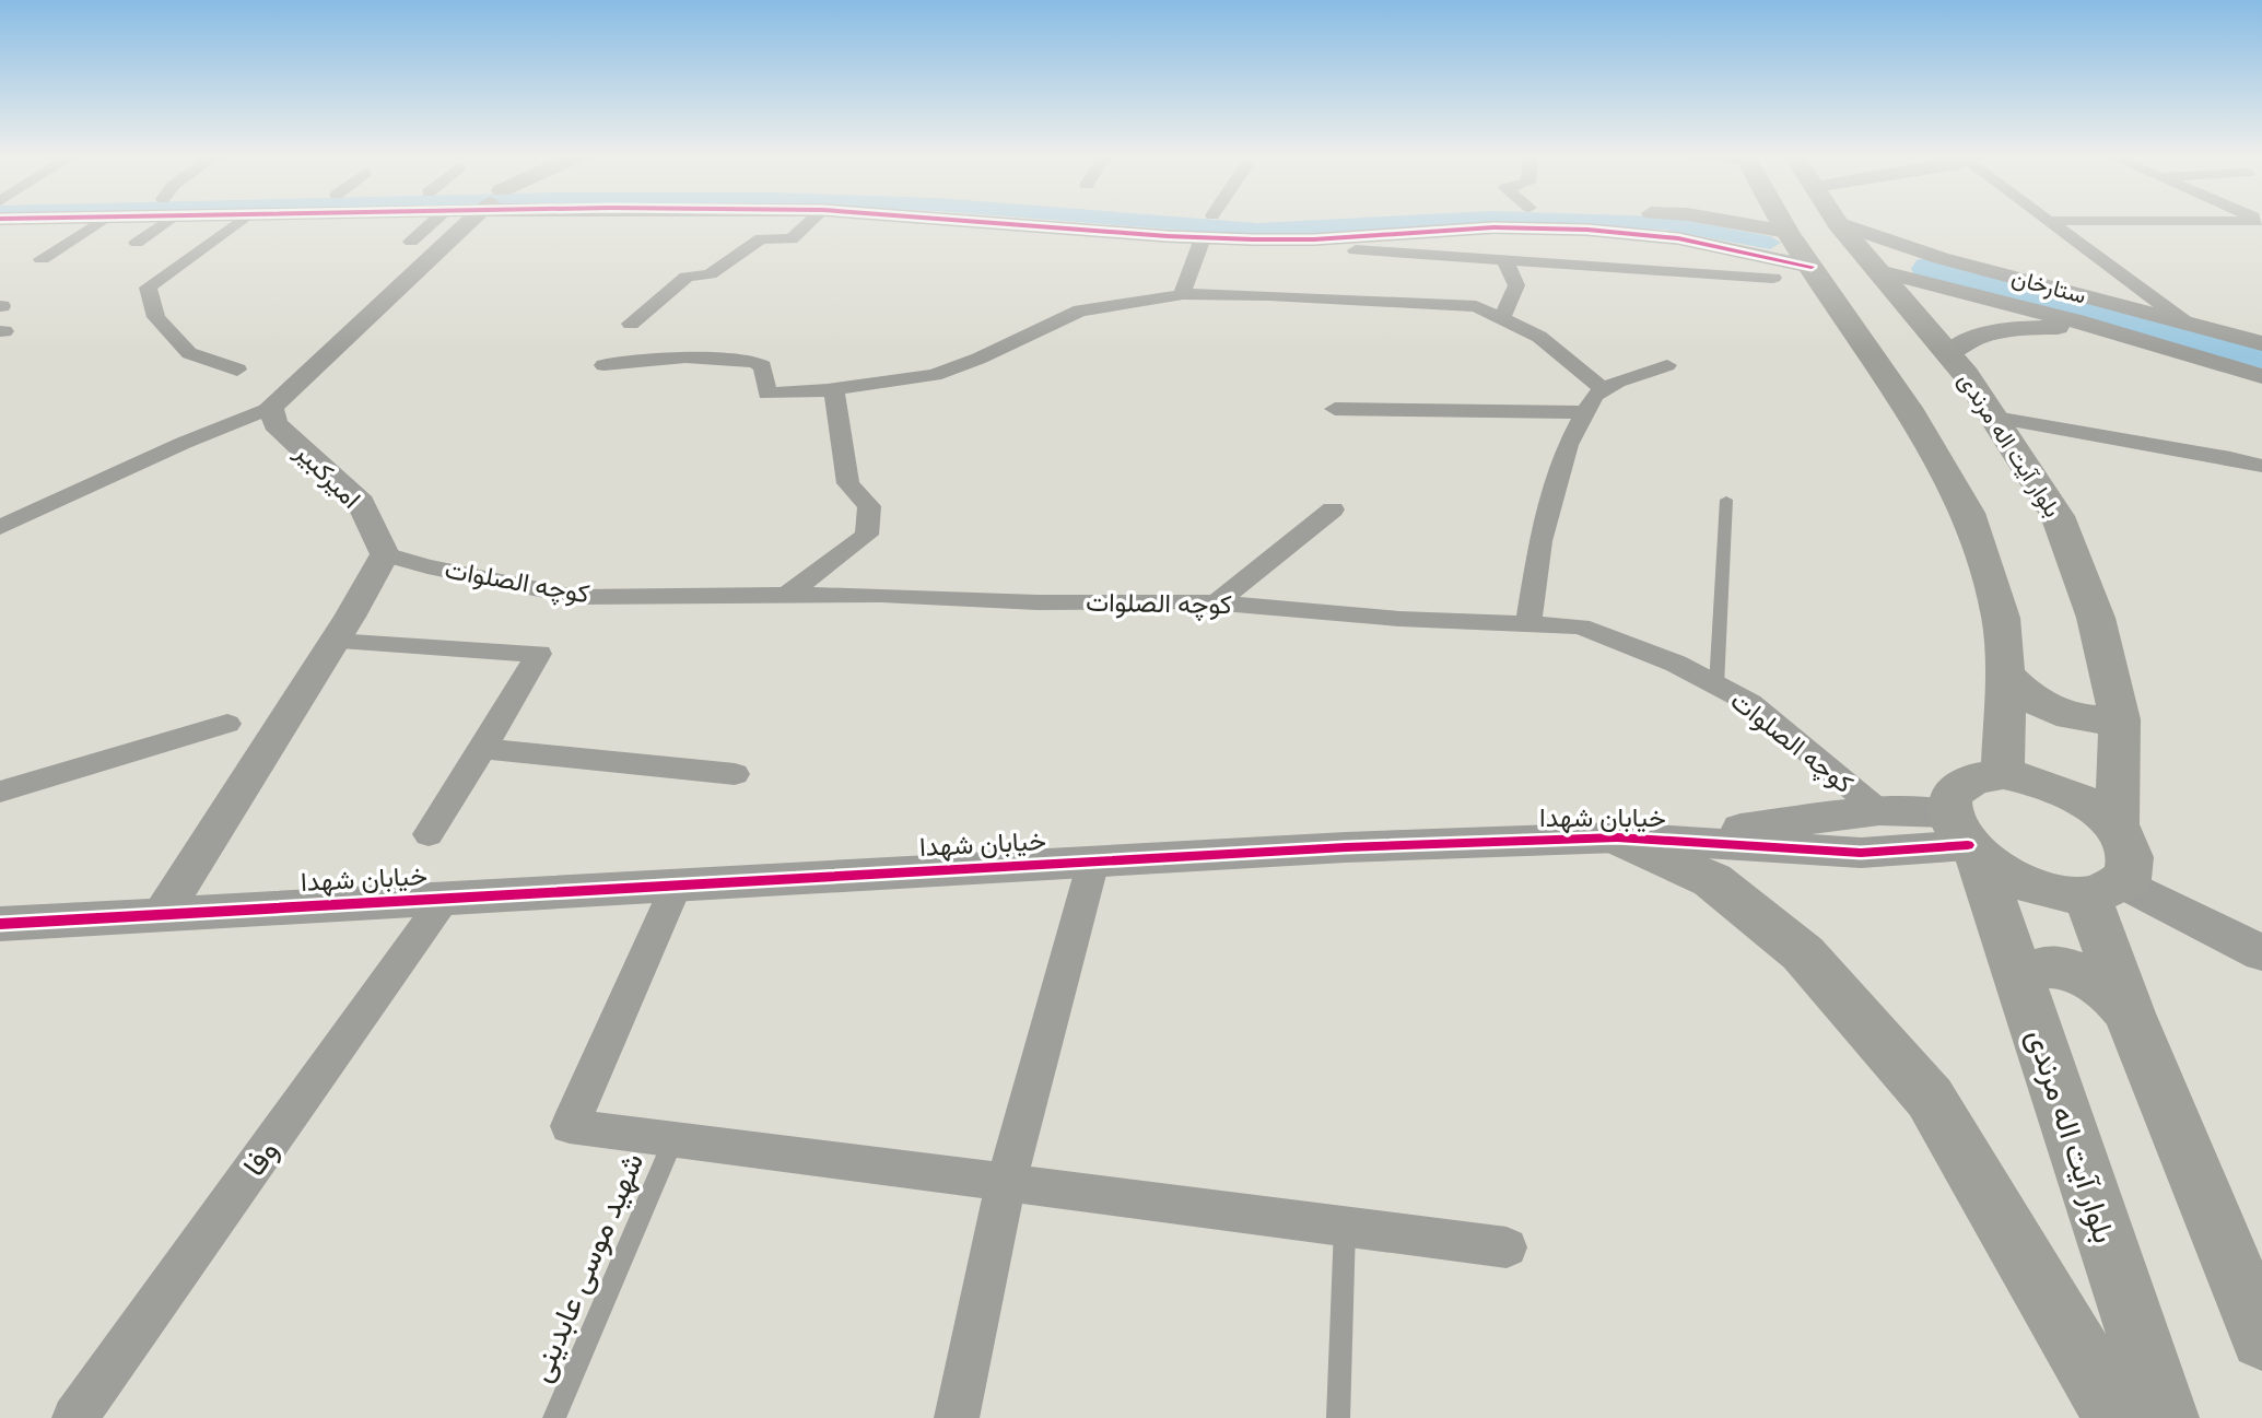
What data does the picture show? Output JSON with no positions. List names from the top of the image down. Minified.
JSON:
{"streets":{"main road":["بلوار آیت اله مرندی"],"street":["ستارخان","امیرکبیر","کوچه الصلوات","خیابان شهدا","وفا"],"lane":["شهید موسی عابدینی"]},"crossings":[["ستارخان","بلوار آیت اله مرندی"],["بلوار آیت اله مرندی","خیابان شهدا"],["امیرکبیر","کوچه الصلوات"],["کوچه الصلوات","خیابان شهدا"],["خیابان شهدا","وفا"]]}
